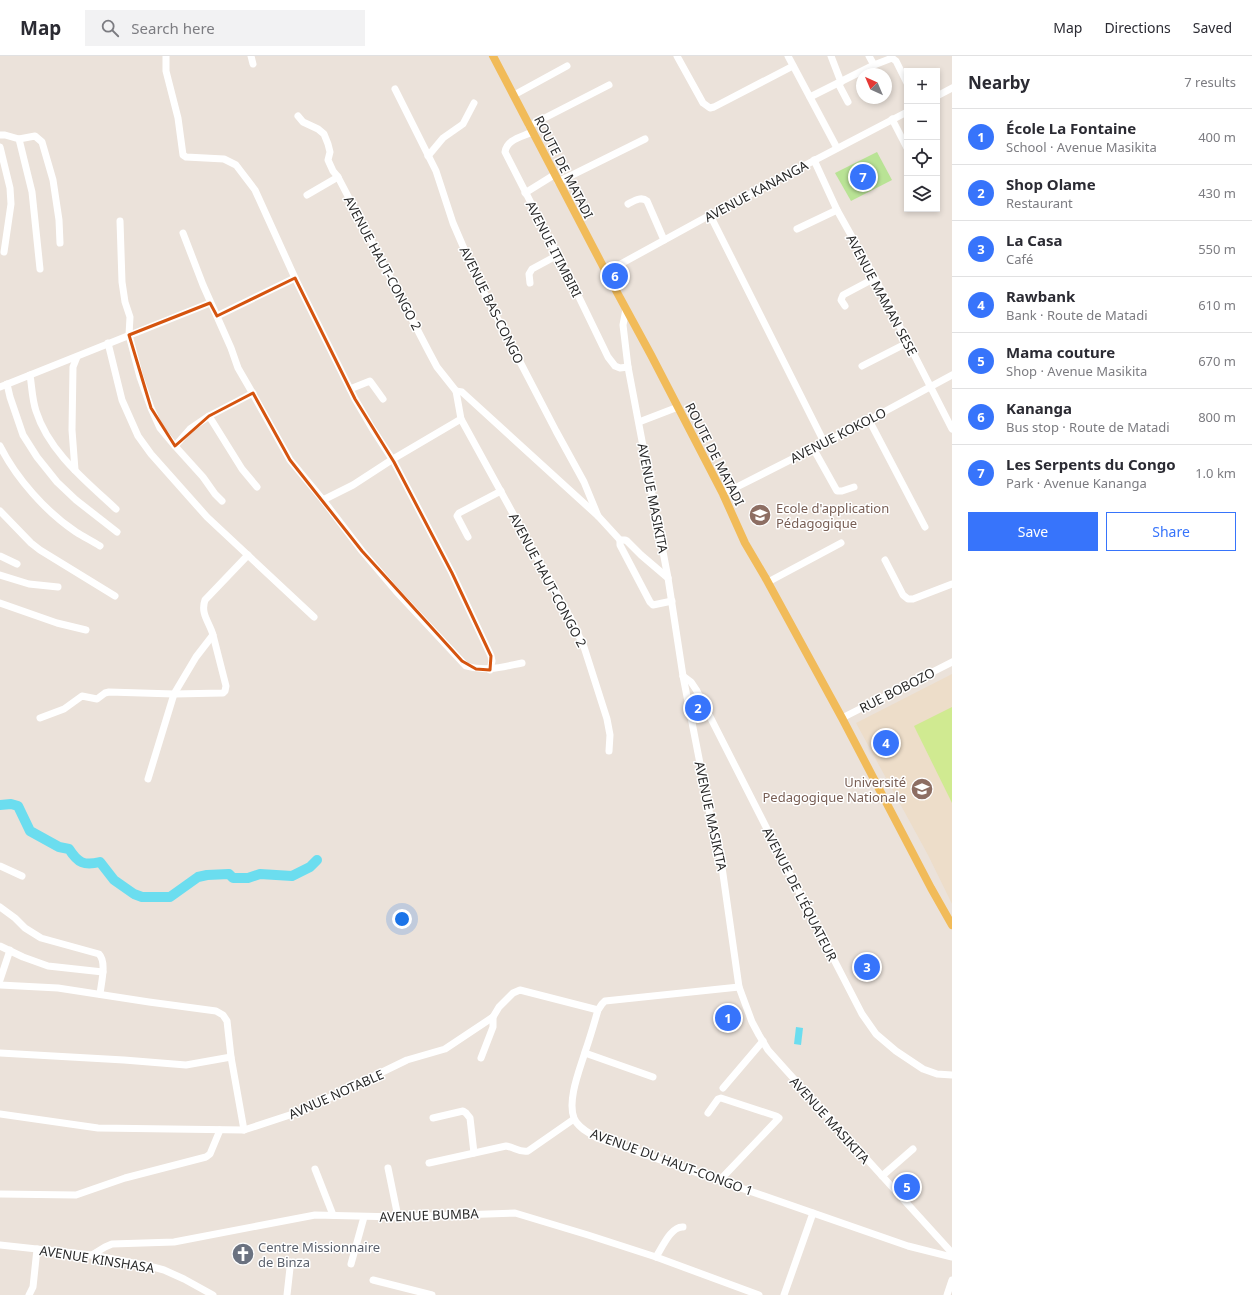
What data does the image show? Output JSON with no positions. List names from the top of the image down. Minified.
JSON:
{"streets":{"main road":["ROUTE DE MATADI"],"street":["AVENUE KANANGA","AVENUE ITIMBIRI","AVENUE HAUT-CONGO 2","AVENUE MAMAN SESE","AVENUE BAS-CONGO","AVENUE KOKOLO","AVENUE MASIKITA","RUE BOBOZO","AVENUE DE L'ÉQUATEUR","AVNUE NOTABLE","AVENUE DU HAUT-CONGO 1","AVENUE BUMBA","AVENUE KINSHASA"]},"crossings":[["ROUTE DE MATADI","AVENUE KANANGA"],["ROUTE DE MATADI","AVENUE ITIMBIRI"],["ROUTE DE MATADI","AVENUE KOKOLO"],["ROUTE DE MATADI","AVENUE MASIKITA"],["ROUTE DE MATADI","RUE BOBOZO"],["AVENUE KANANGA","AVENUE MAMAN SESE"],["AVENUE ITIMBIRI","AVENUE MASIKITA"],["AVENUE MAMAN SESE","AVENUE KOKOLO"],["AVENUE MASIKITA","AVENUE DE L'ÉQUATEUR"],["AVENUE BUMBA","AVENUE KINSHASA"]],"places":{"school or university":["Ecole d'application Pédagogique","Université Pedagogique Nationale"],"church":["Centre Missionnaire de Binza"]},"north":"top left","page":{"header":"Map","search":"Search here","nav":["Map","Directions","Saved"],"heading":["Nearby","7 results"],"map_buttons":["+","−"],"list":[{"mark":"1","name":"École La Fontaine","note":"School · Avenue Masikita","value":"400 m"},{"mark":"2","name":"Shop Olame","note":"Restaurant","value":"430 m"},{"mark":"3","name":"La Casa","note":"Café","value":"550 m"},{"mark":"4","name":"Rawbank","note":"Bank · Route de Matadi","value":"610 m"},{"mark":"5","name":"Mama couture","note":"Shop · Avenue Masikita","value":"670 m"},{"mark":"6","name":"Kananga","note":"Bus stop · Route de Matadi","value":"800 m"},{"mark":"7","name":"Les Serpents du Congo","note":"Park · Avenue Kananga","value":"1.0 km"}],"pins":["7","6","2","4","3","1","5"],"buttons":["Save","Share"]}}
